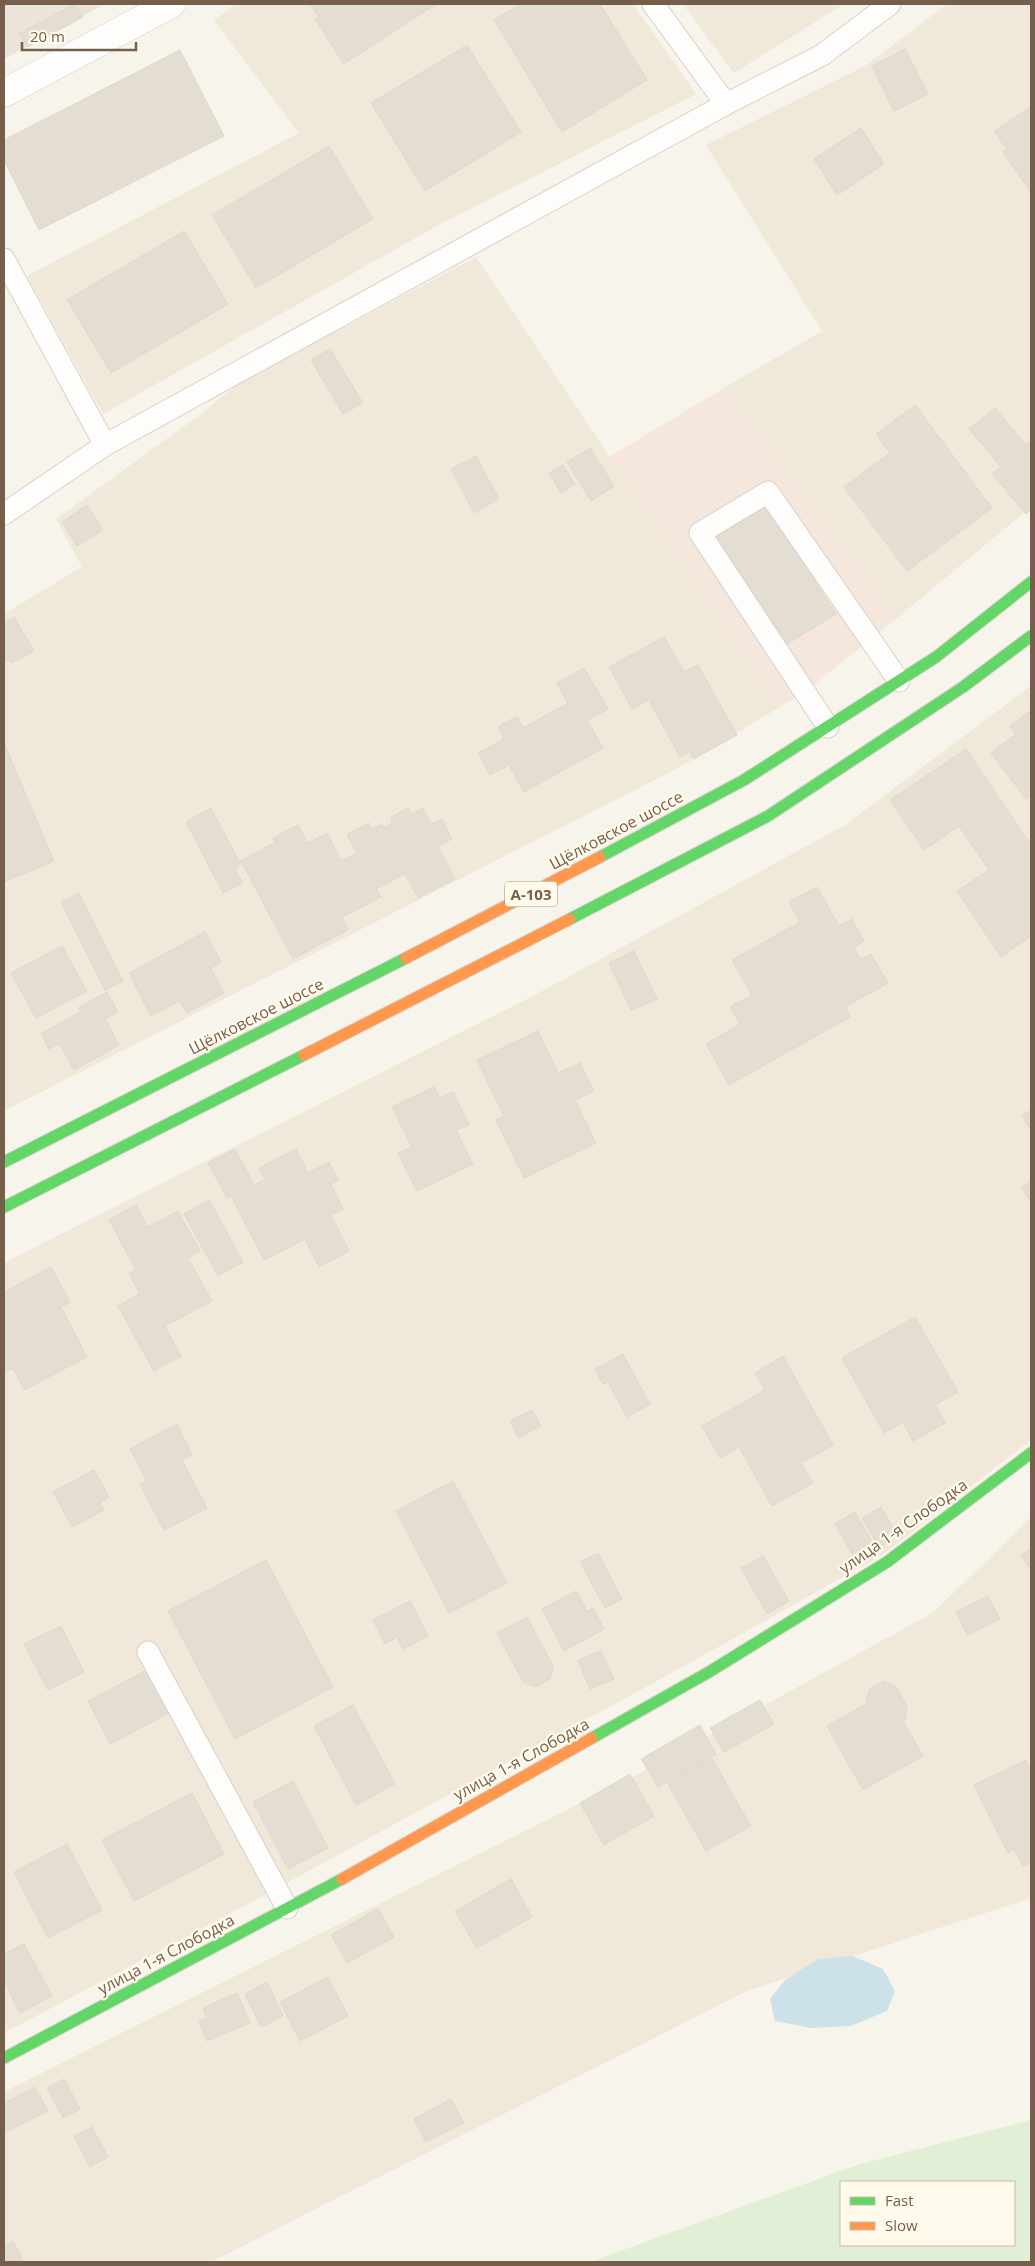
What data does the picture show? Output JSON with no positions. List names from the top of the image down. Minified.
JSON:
{"streets":{"main road":["Щёлковское шоссе","А-103","улица 1-я Слободка"]},"legend":["Fast","Slow"],"scale_bar":"20 m"}
